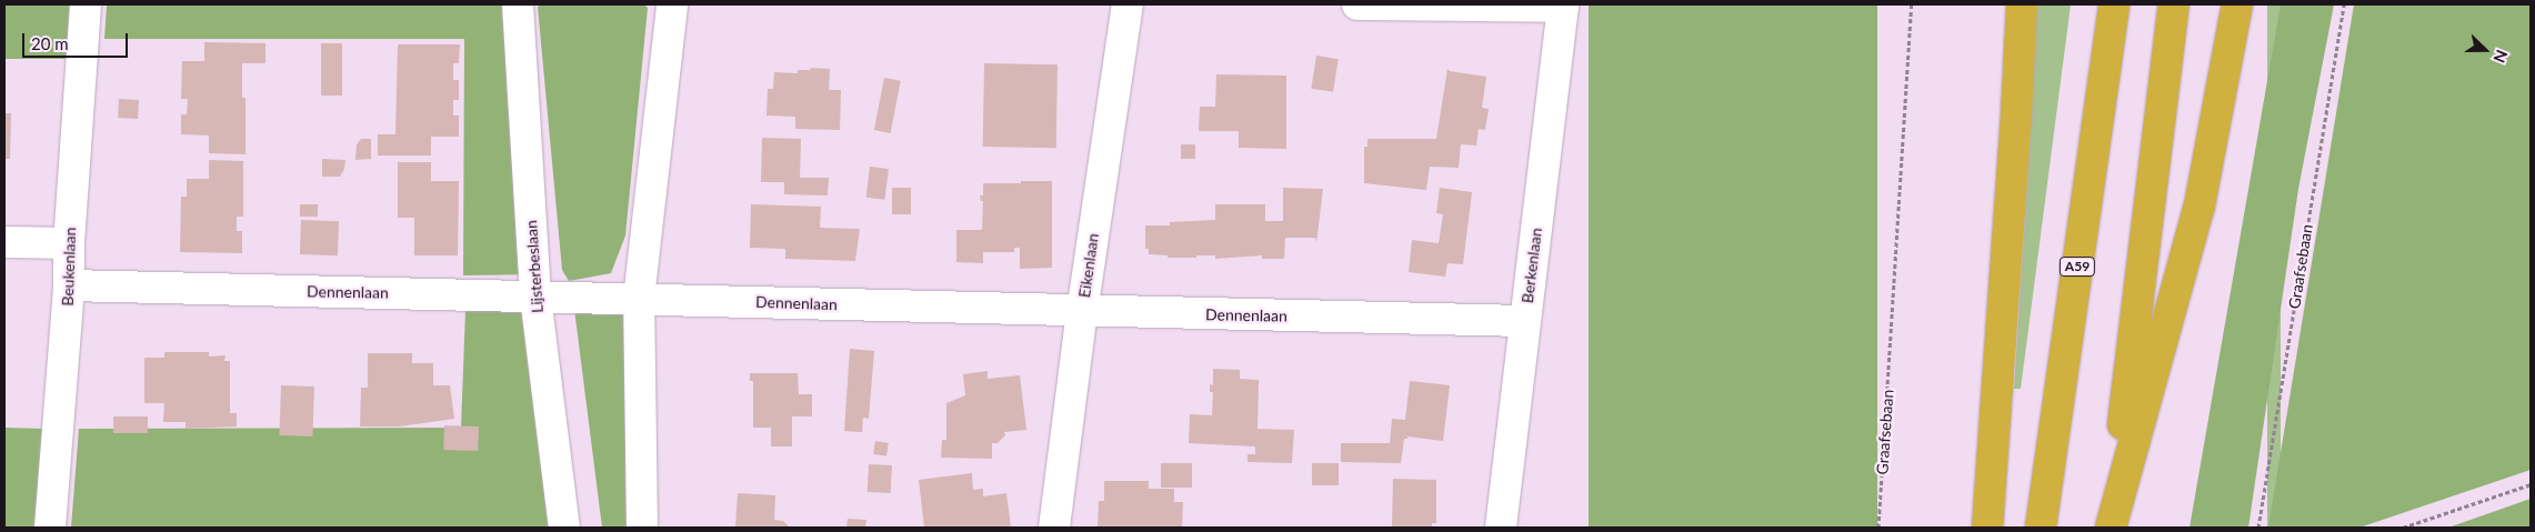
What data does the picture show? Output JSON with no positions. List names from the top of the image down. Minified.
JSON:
{"streets":{"highway":["A59"],"street":["Eikenlaan","Berkenlaan","Beukenlaan","Lijsterbeslaan","Dennenlaan"],"path":["Graafsebaan"]},"crossings":[["Eikenlaan","Dennenlaan"],["Berkenlaan","Dennenlaan"],["Beukenlaan","Dennenlaan"],["Lijsterbeslaan","Dennenlaan"]],"scale_bar":"20 m","north":"right"}
